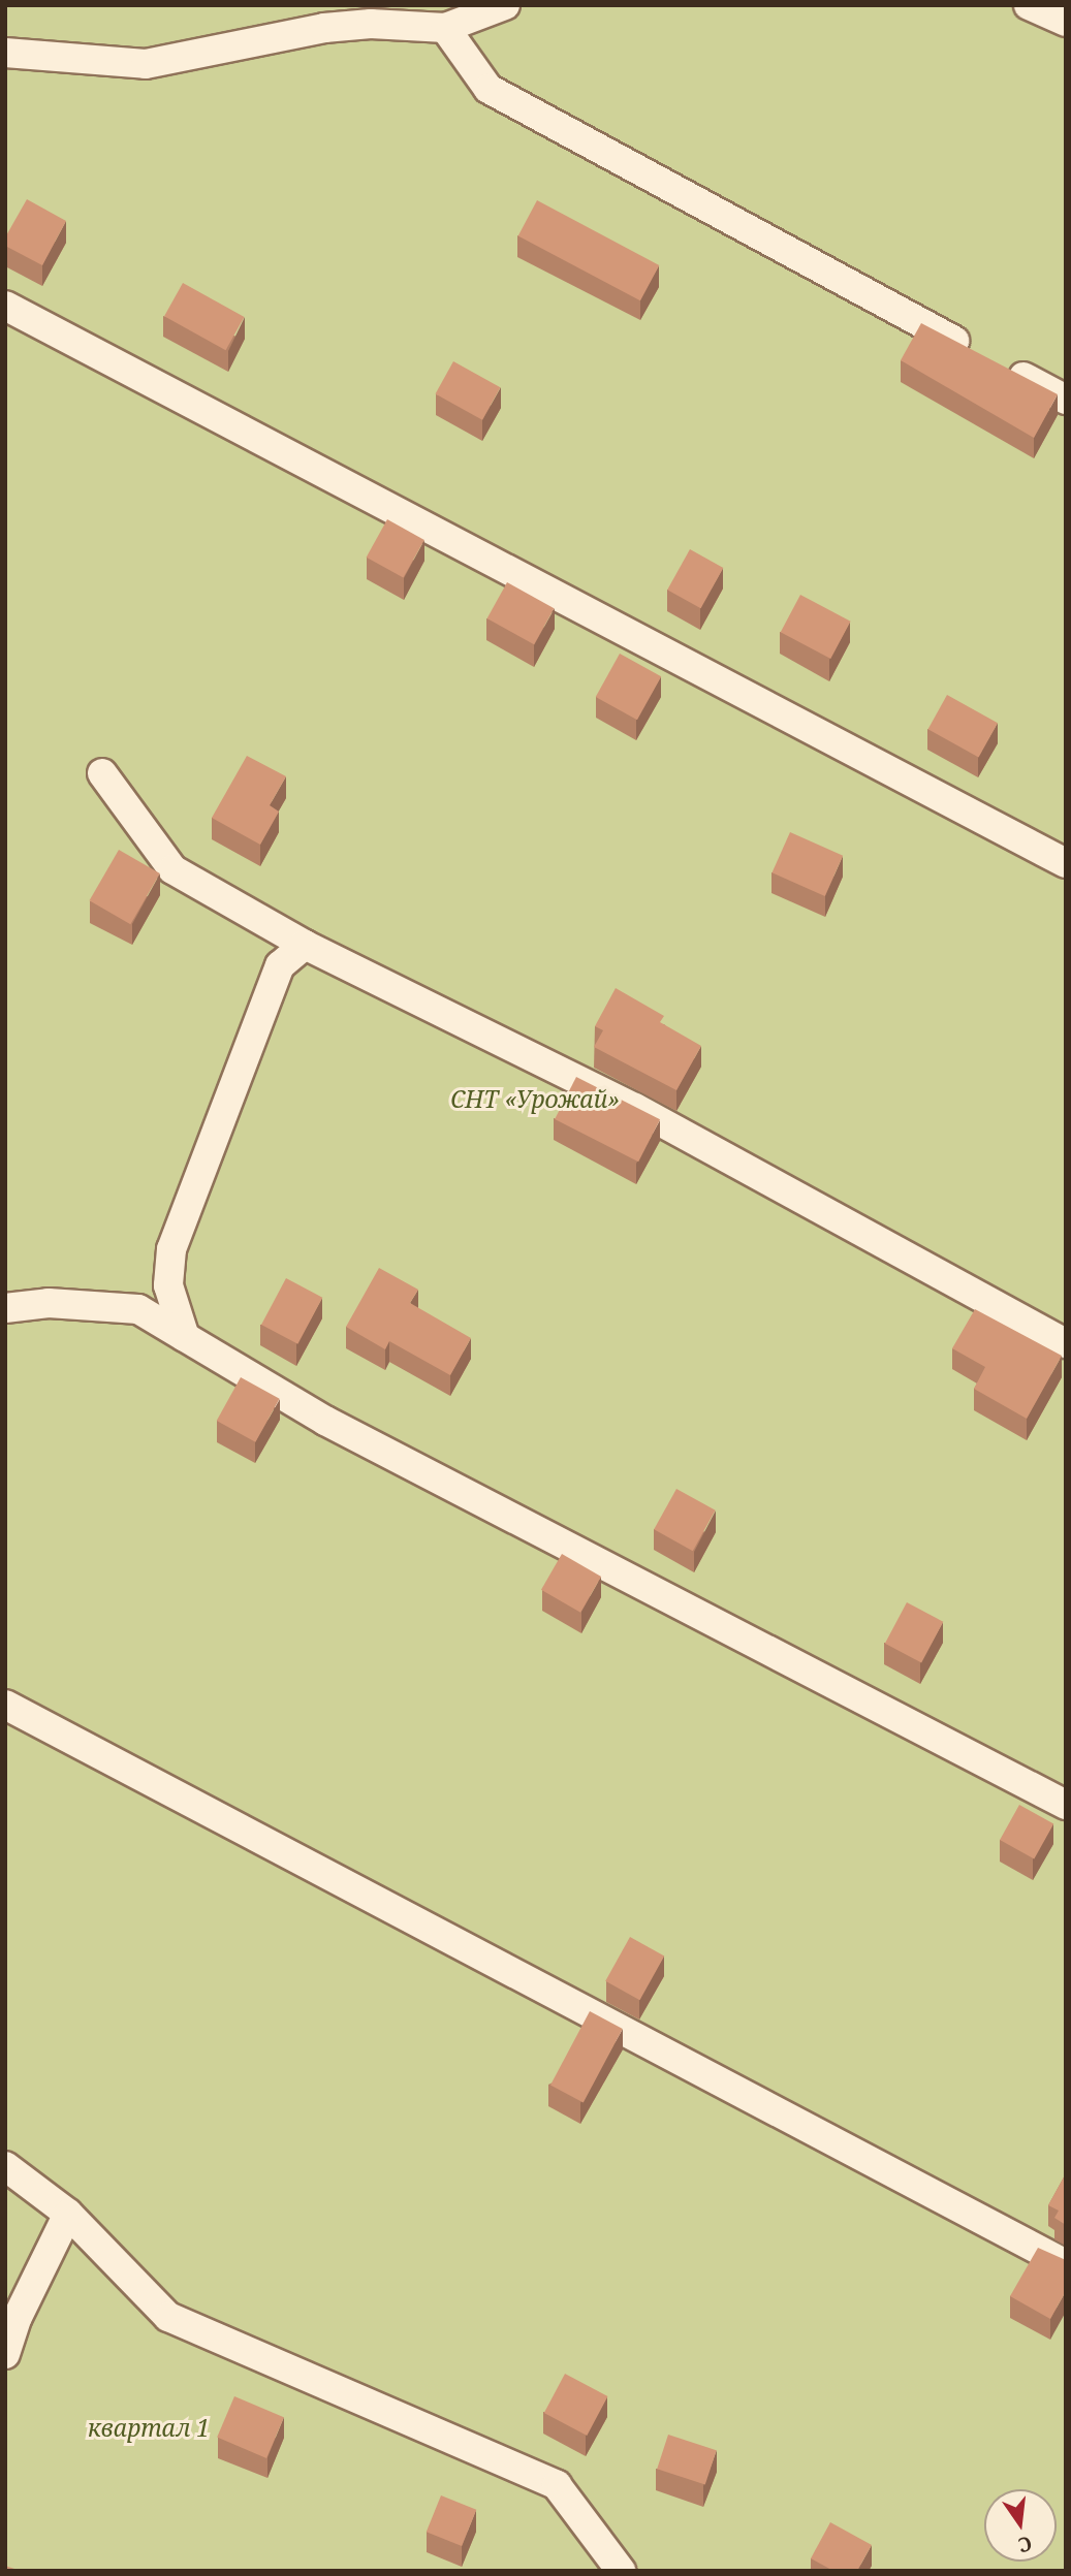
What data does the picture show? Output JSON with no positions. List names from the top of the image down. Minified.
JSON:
{"parks":["СНТ «Урожай»","квартал 1"],"north":"bottom"}
